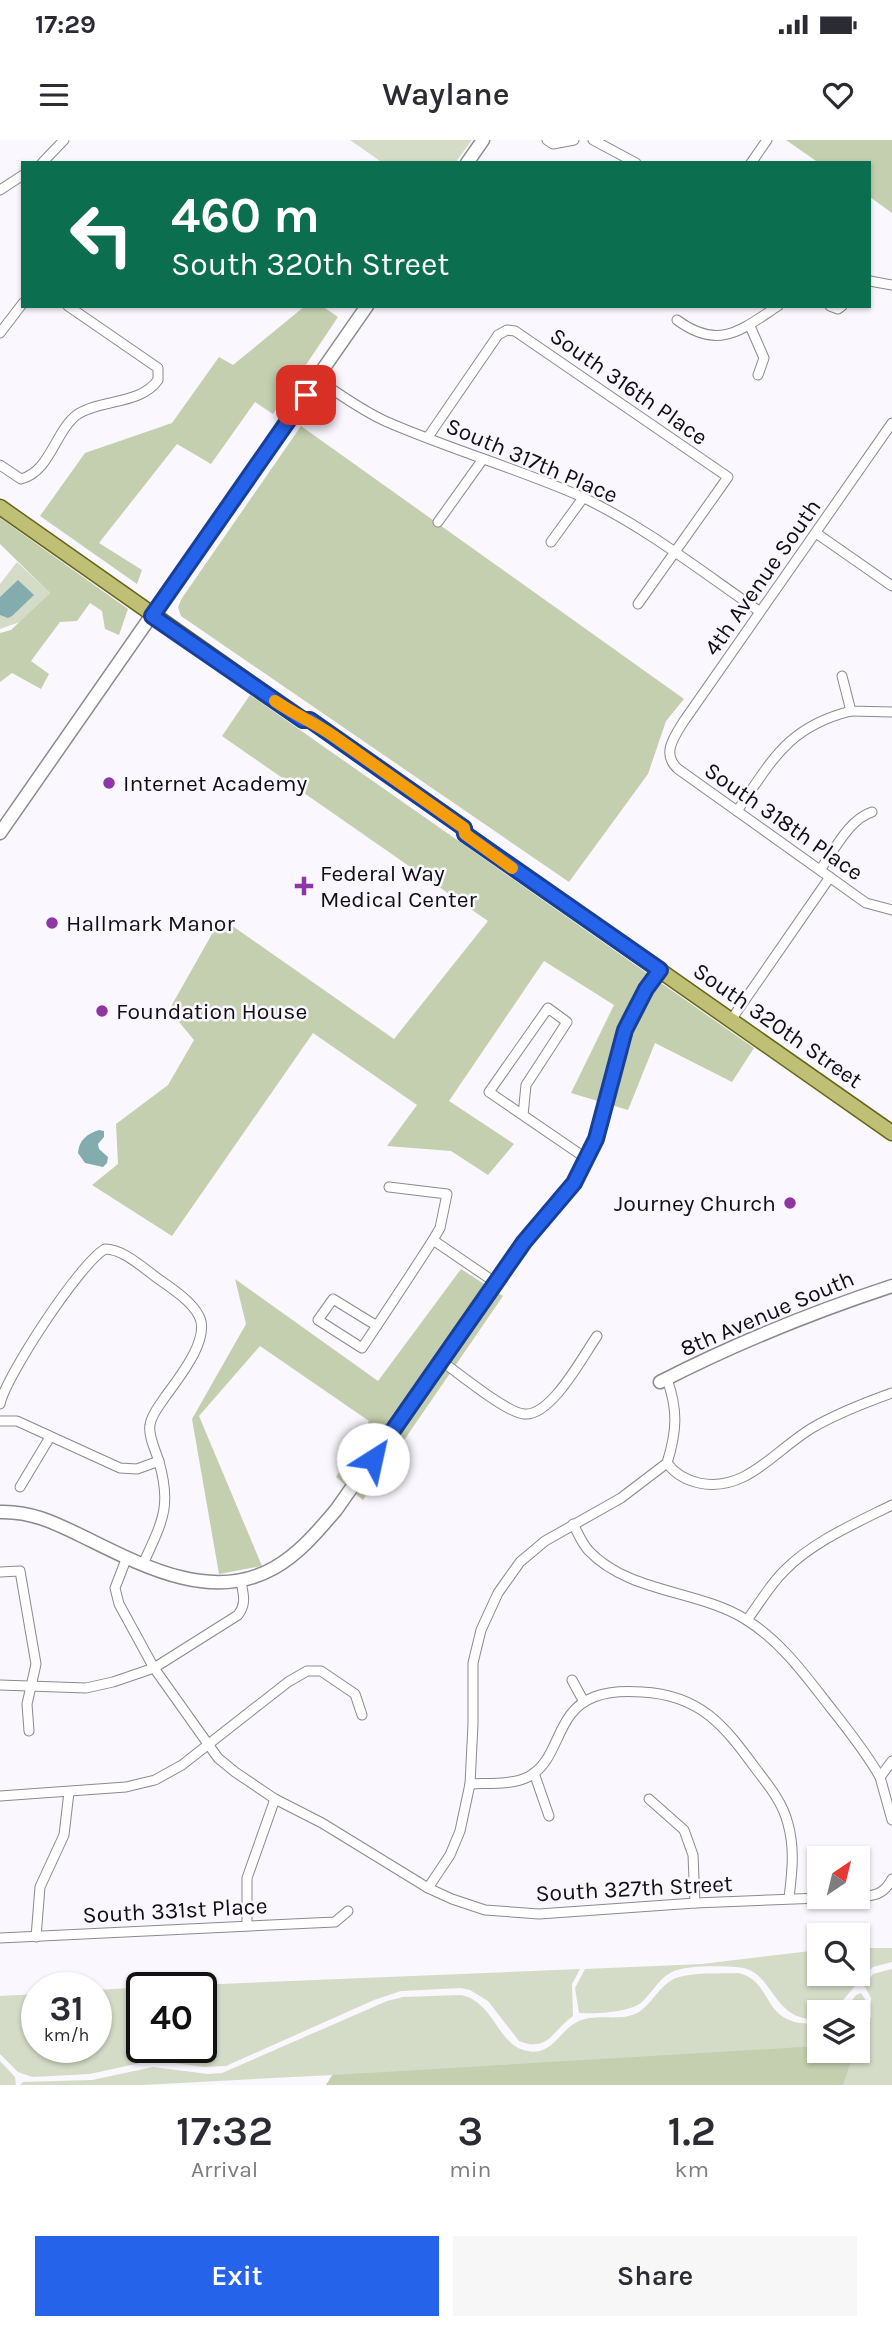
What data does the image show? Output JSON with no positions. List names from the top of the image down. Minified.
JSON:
{"streets":{"main road":["South 320th Street"],"street":["South 316th Place","South 317th Place","4th Avenue South","South 318th Place","8th Avenue South","South 327th Street","South 331st Place"]},"crossings":[["South 316th Place","South 317th Place"],["South 317th Place","4th Avenue South"],["4th Avenue South","South 318th Place"]],"places":{"other":["Internet Academy","Hallmark Manor","Foundation House","Journey Church"],"health":["Federal Way Medical Center"]},"north":"top right","page":{"status":"17:29","header":"Waylane","turn":["460 m","South 320th Street"],"speed":"31 km/h","limit":"40","eta":["17:32","Arrival","3","min","1.2","km"],"buttons":["Exit","Share"]}}
